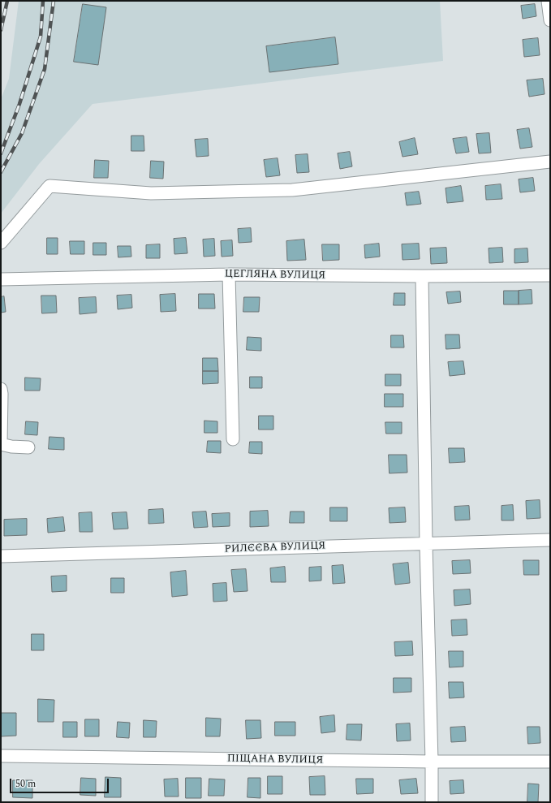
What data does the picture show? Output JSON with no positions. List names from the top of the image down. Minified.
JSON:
{"streets":{"street":["ЦЕГЛЯНА ВУЛИЦЯ","РИЛЄЄВА ВУЛИЦЯ","ПІЩАНА ВУЛИЦЯ"]},"scale_bar":"50 m"}
